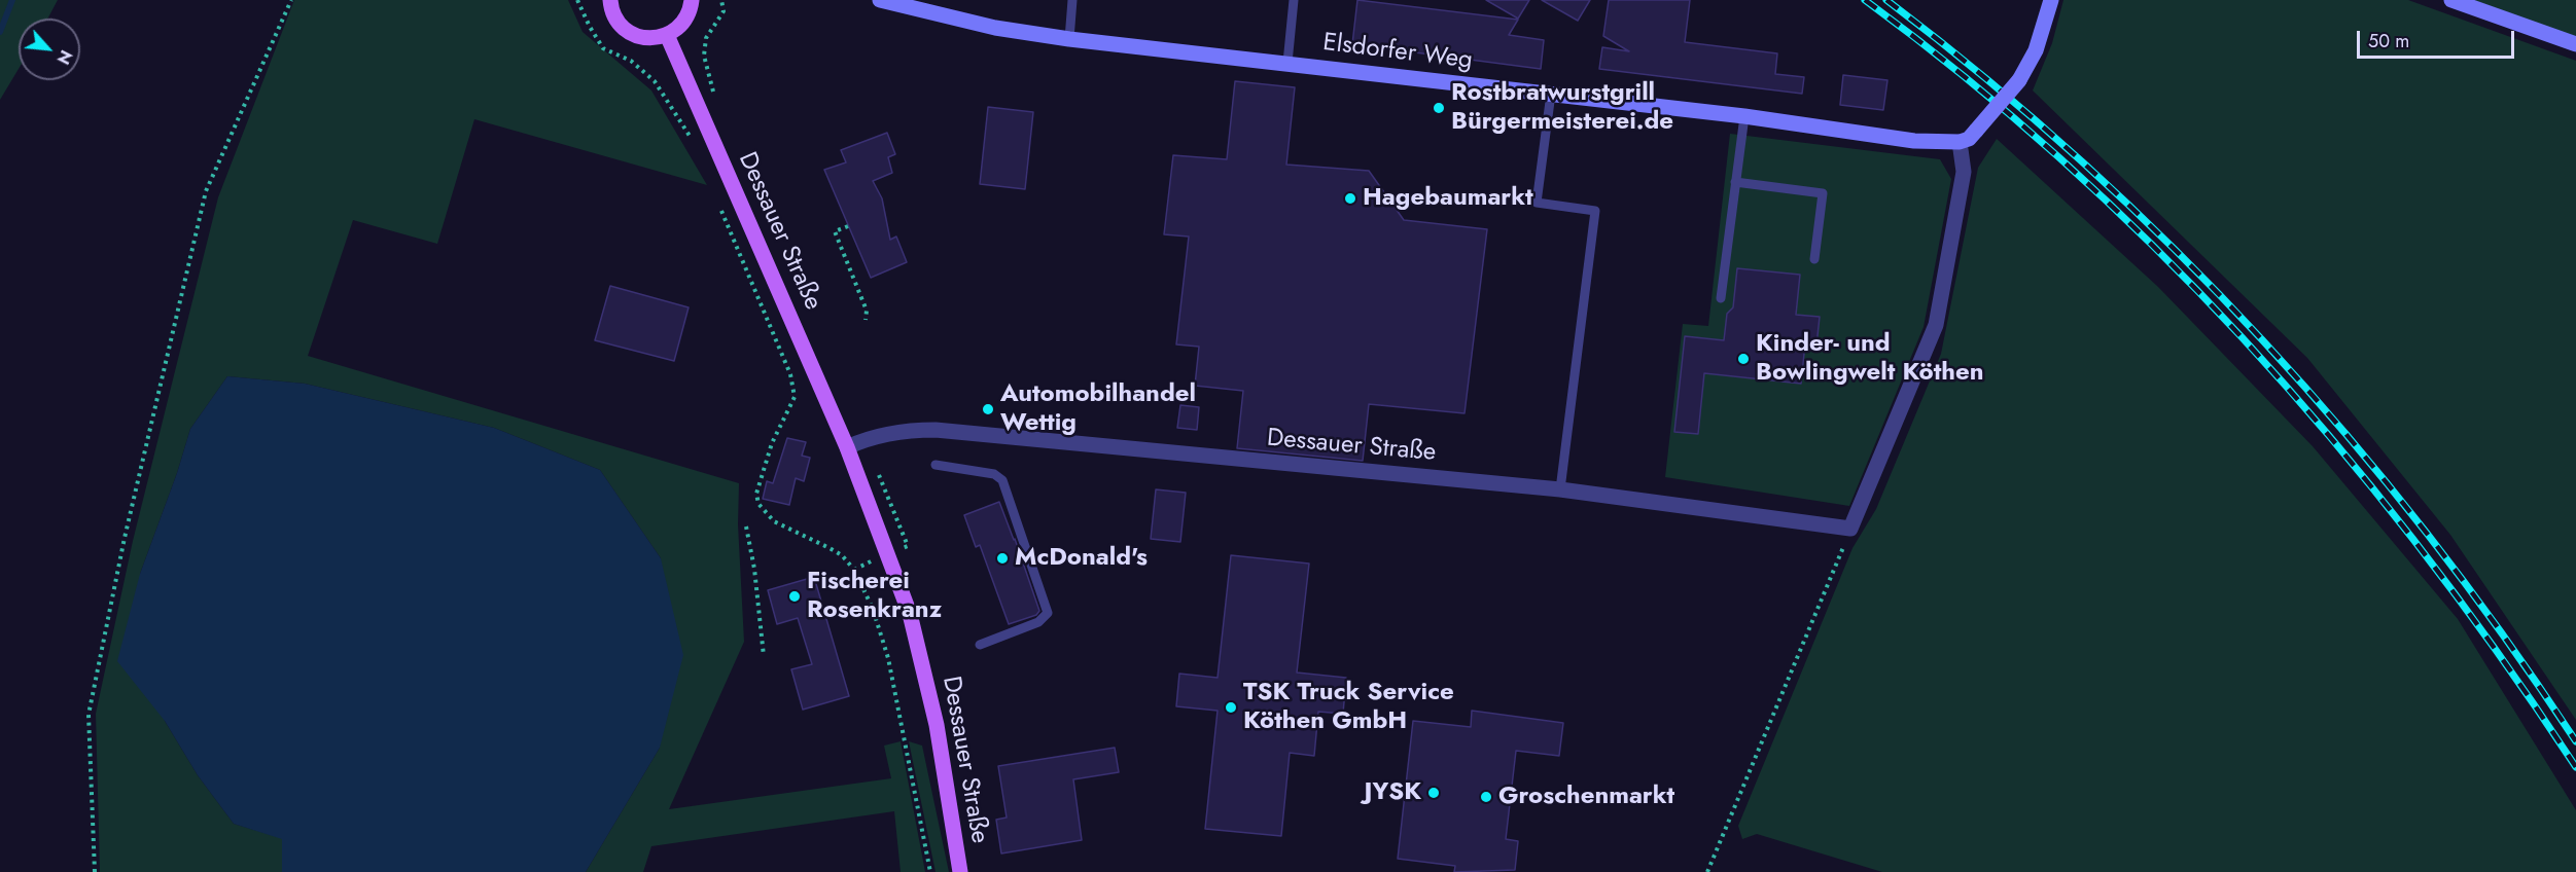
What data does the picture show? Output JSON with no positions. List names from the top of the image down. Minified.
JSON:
{"streets":{"main road":["Dessauer Straße"],"street":["Elsdorfer Weg"]},"places":["Rostbratwurstgrill Bürgermeisterei.de","Hagebaumarkt","Kinder- und Bowlingwelt Köthen","Automobilhandel Wettig","McDonald's","Fischerei Rosenkranz","TSK Truck Service Köthen GmbH","JYSK","Groschenmarkt"],"scale_bar":"50 m","north":"bottom right"}
